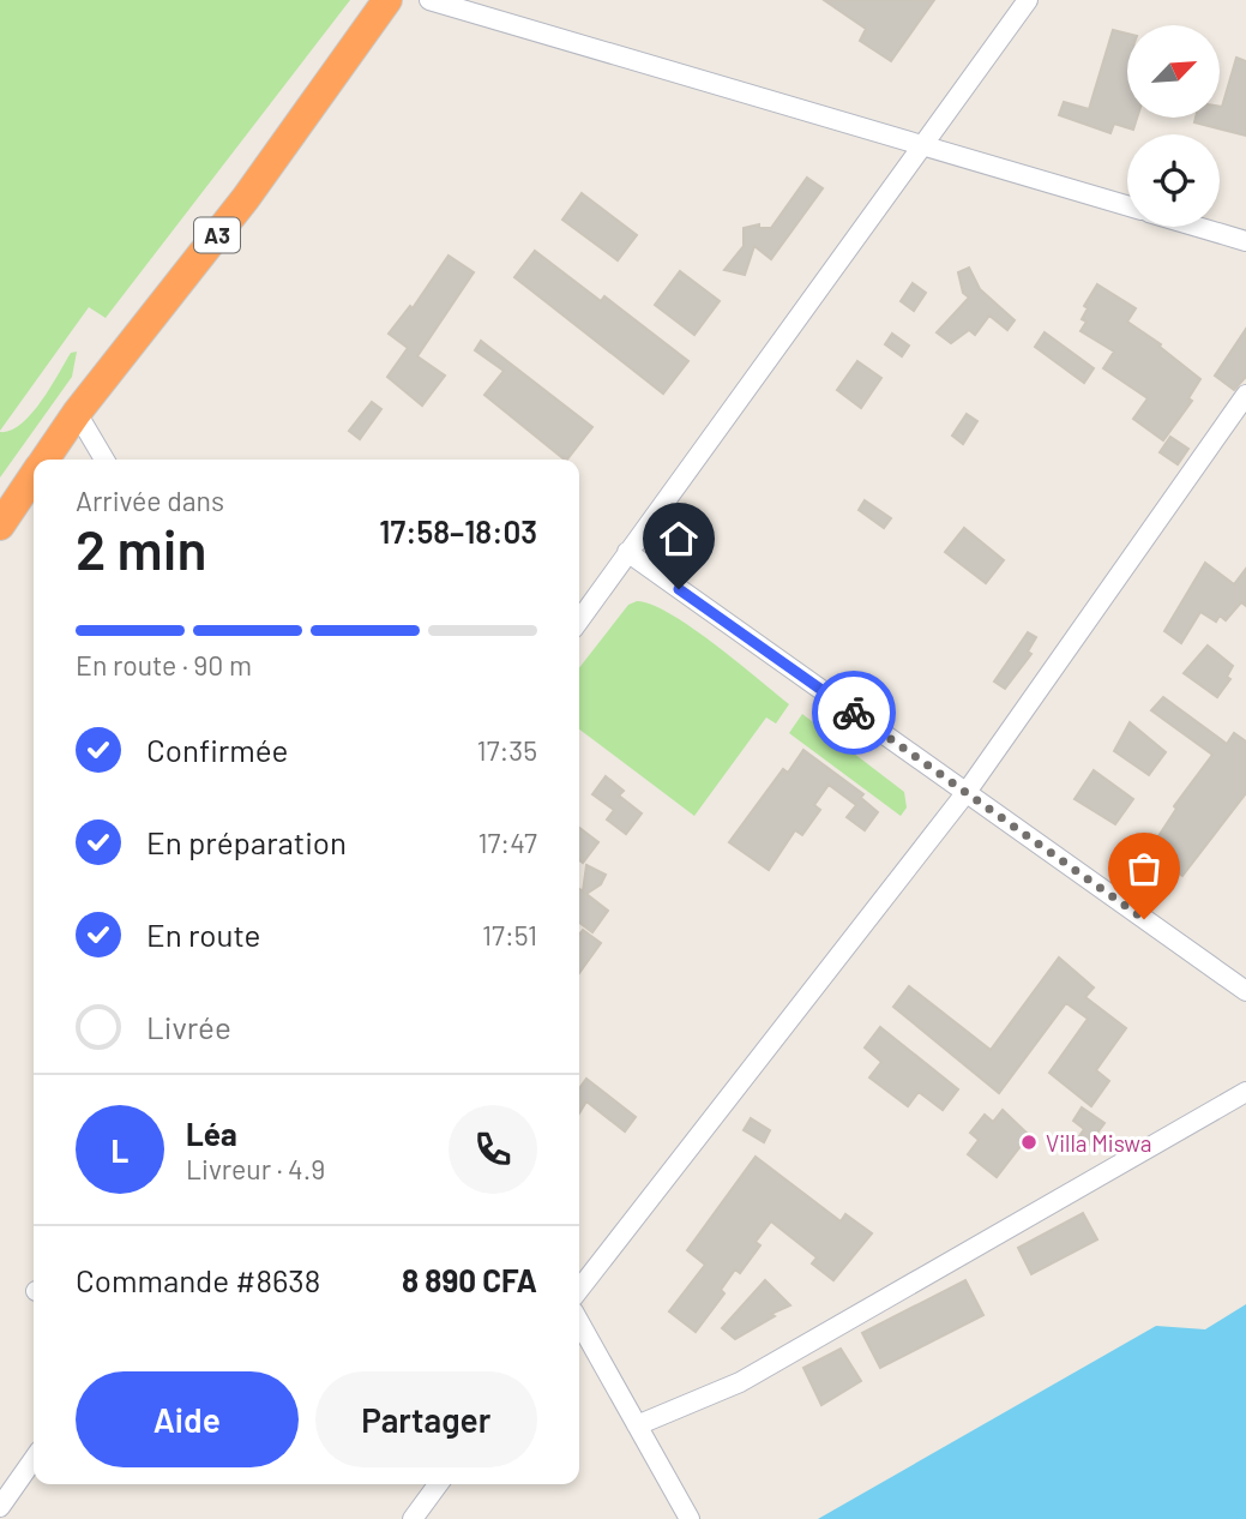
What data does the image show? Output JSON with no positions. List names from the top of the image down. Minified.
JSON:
{"streets":{"highway":["A3"]},"places":["Villa Miswa"],"north":"top right","page":{"heading":["2 min","Arrivée dans","17:58–18:03"],"panel":["Léa","Livreur · 4.9","Commande #8638","8 890 CFA"],"bar":"En route · 90 m","list":[["Confirmée","17:35"],["En préparation","17:47"],["En route","17:51"],"Livrée"],"round":"L","buttons":["Aide","Partager"]}}
